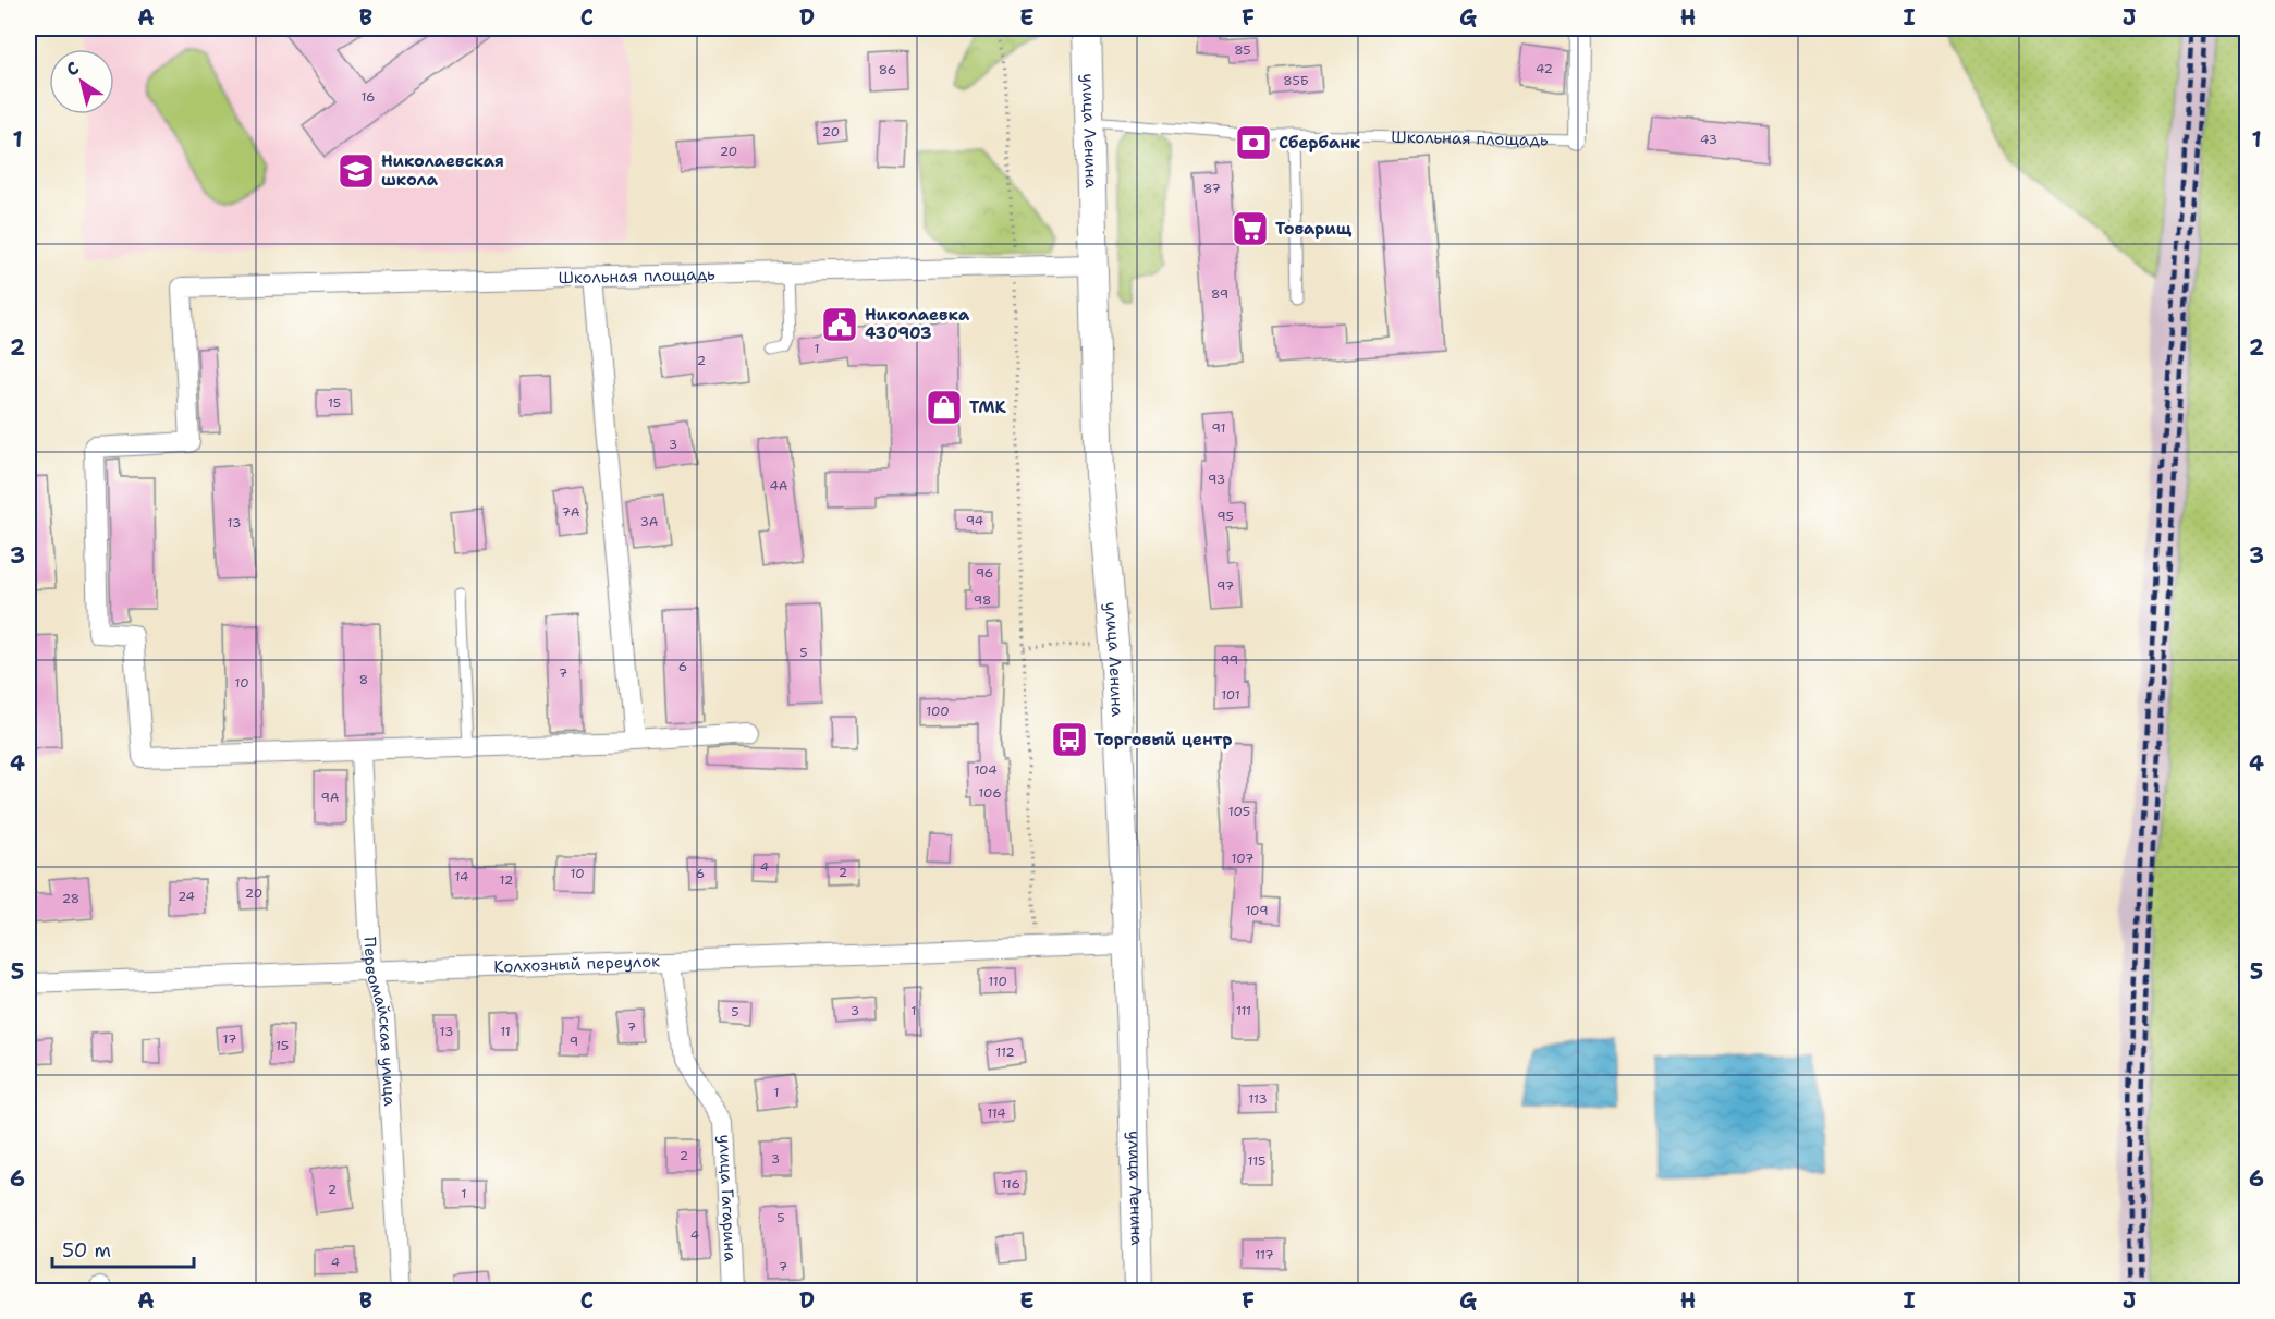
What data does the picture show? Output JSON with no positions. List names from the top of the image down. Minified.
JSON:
{"streets":{"main road":["улица Ленина"],"street":["Школьная площадь","Колхозный переулок","Первомайская улица","улица Гагарина"]},"crossings":[["улица Ленина","Школьная площадь"],["улица Ленина","Колхозный переулок"],["Школьная площадь","Первомайская улица"],["Колхозный переулок","Первомайская улица"],["Колхозный переулок","улица Гагарина"]],"places":{"bank":["Сбербанк"],"school or university":["Николаевская школа"],"supermarket":["Товарищ"],"public building":["Николаевка 430903"],"shop":["ТМК"],"bus stop":["Торговый центр"]},"house_numbers":["85","42","86","85Б","16","20","43","20","87","89","1","2","15","91","3","93","4А","7А","95","94","3А","13","96","97","98","5","99","6","7","8","10","101","100","104","106","9А","105","107","4","2","10","6","14","12","20","24","28","109","110","3","1","111","5","7","13","11","17","9","15","112","1","113","114","2","3","115","116","2","1","5","4","117","4","7"],"scale_bar":"50 m","north":"top left","grid":{"columns":["A","B","C","D","E","F","G","H","I","J"],"rows":["1","2","3","4","5","6"]}}
